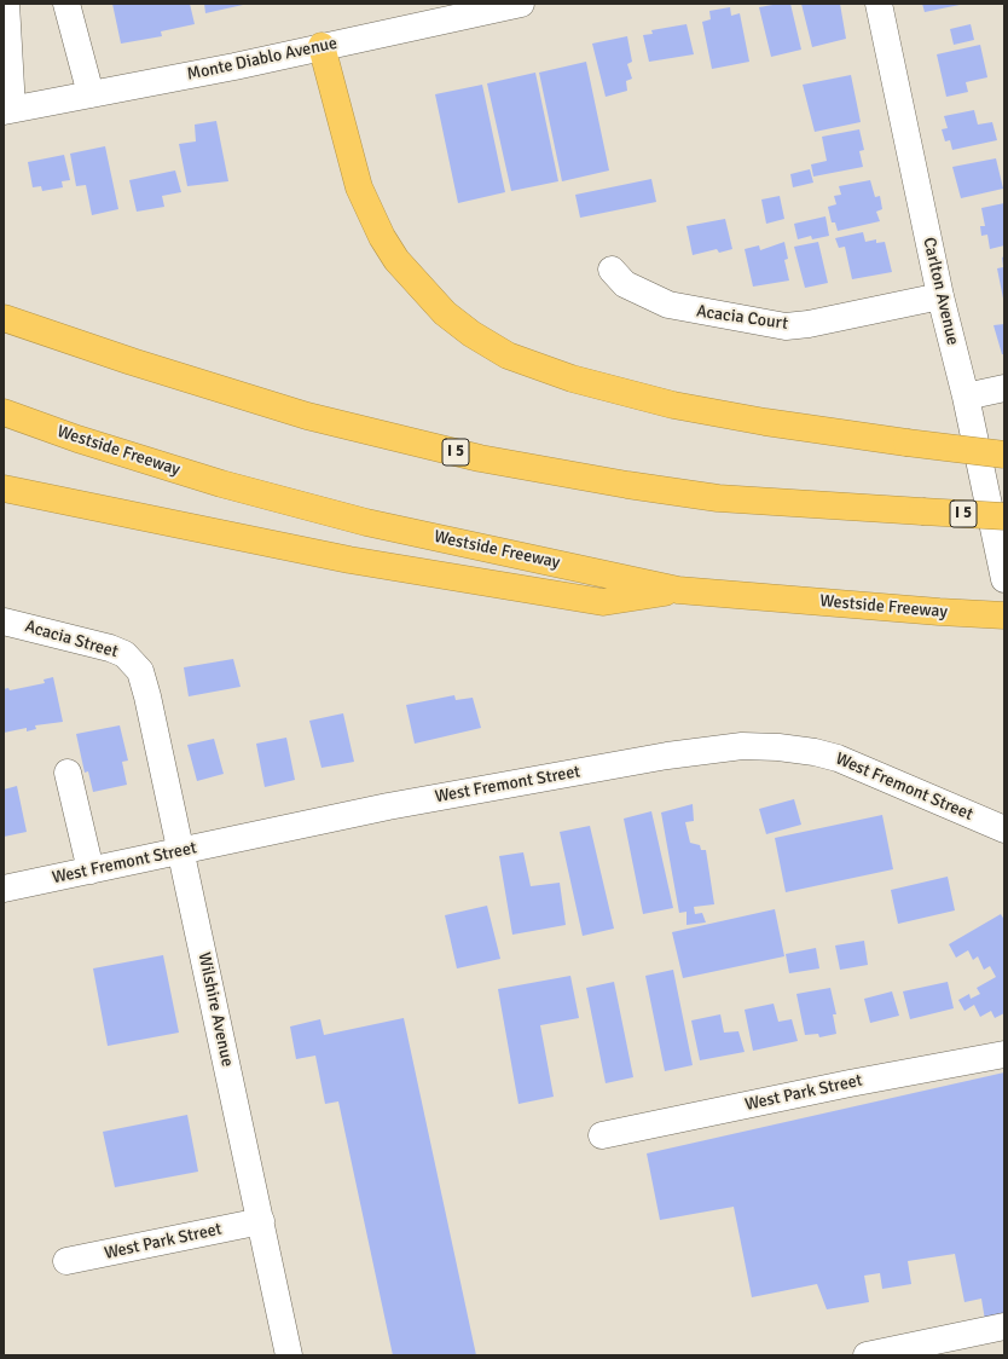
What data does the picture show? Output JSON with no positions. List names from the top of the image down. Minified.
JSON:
{"streets":{"highway":["Westside Freeway","I 5"],"street":["Monte Diablo Avenue","Carlton Avenue","Acacia Court","Acacia Street","West Fremont Street","Wilshire Avenue","West Park Street"]},"crossings":[["Carlton Avenue","Acacia Court"],["Acacia Street","Wilshire Avenue"],["West Fremont Street","Wilshire Avenue"],["Wilshire Avenue","West Park Street"]]}
